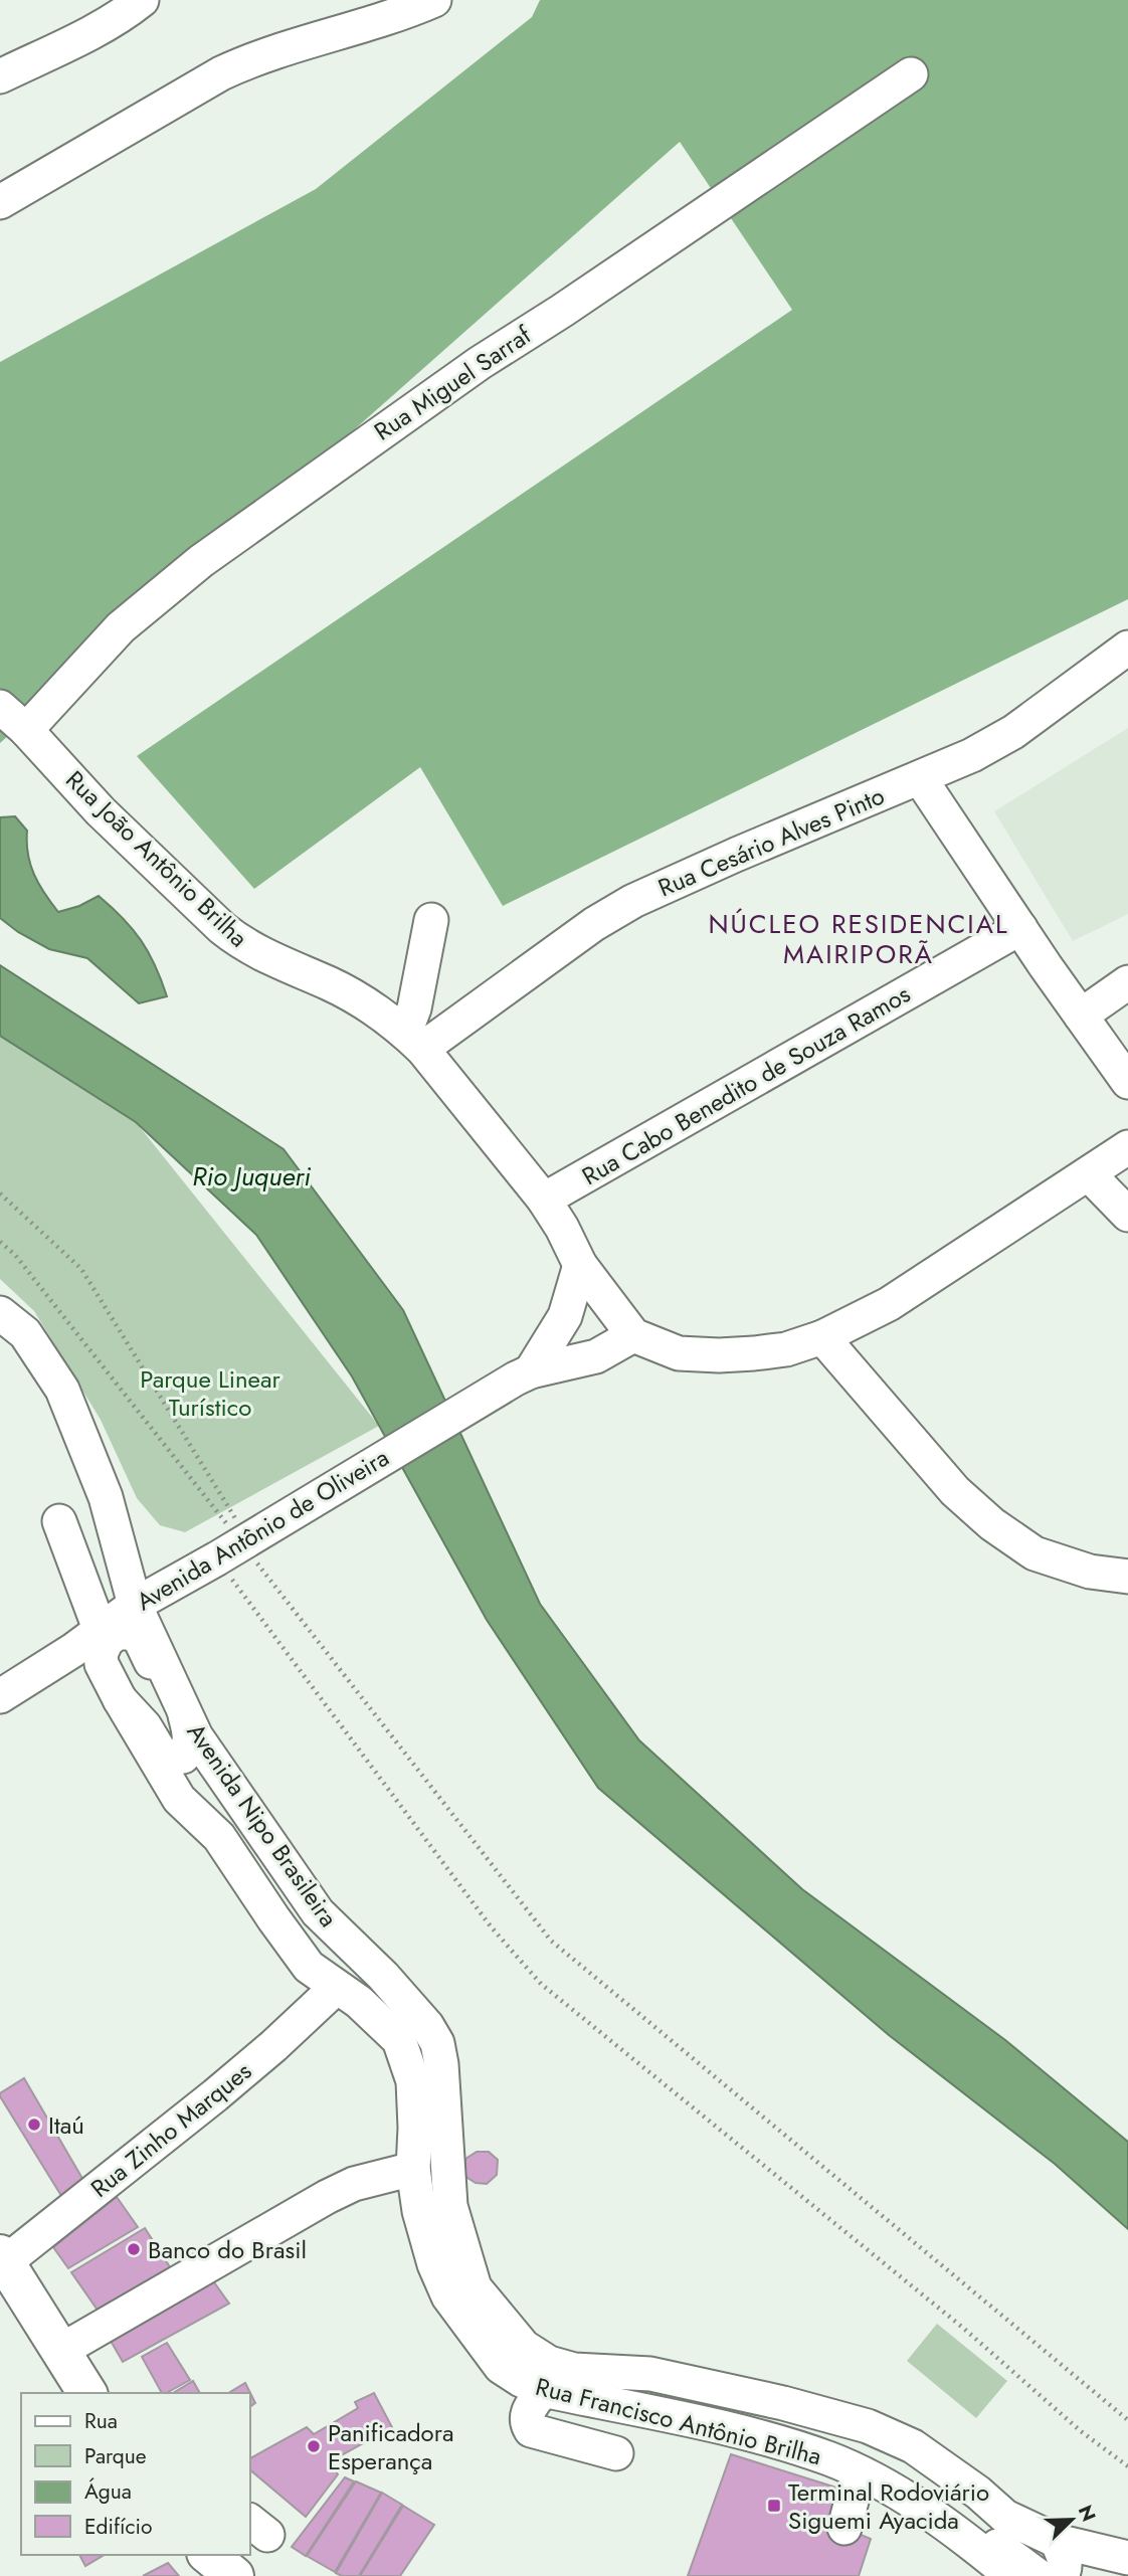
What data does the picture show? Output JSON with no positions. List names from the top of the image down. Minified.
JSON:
{"streets":{"street":["Rua Miguel Sarraf","Rua Cesário Alves Pinto","Rua João Antônio Brilha","Rua Cabo Benedito de Souza Ramos","Avenida Antônio de Oliveira","Avenida Nipo Brasileira","Rua Zinho Marques","Rua Francisco Antônio Brilha"]},"crossings":[["Rua Miguel Sarraf","Rua João Antônio Brilha"],["Rua Cesário Alves Pinto","Rua João Antônio Brilha"],["Rua João Antônio Brilha","Rua Cabo Benedito de Souza Ramos"],["Rua João Antônio Brilha","Avenida Antônio de Oliveira"],["Avenida Antônio de Oliveira","Avenida Nipo Brasileira"],["Avenida Nipo Brasileira","Rua Francisco Antônio Brilha"],["Rua Zinho Marques","Rua Francisco Antônio Brilha"]],"districts":["NÚCLEO RESIDENCIAL MAIRIPORÃ"],"water":["Rio Juqueri"],"parks":["Parque Linear Turístico"],"places":{"other":["Itaú","Banco do Brasil","Panificadora Esperança"],"transit":["Terminal Rodoviário Siguemi Ayacida"]},"legend":["Rua","Parque","Água","Edifício"],"north":"top right"}
